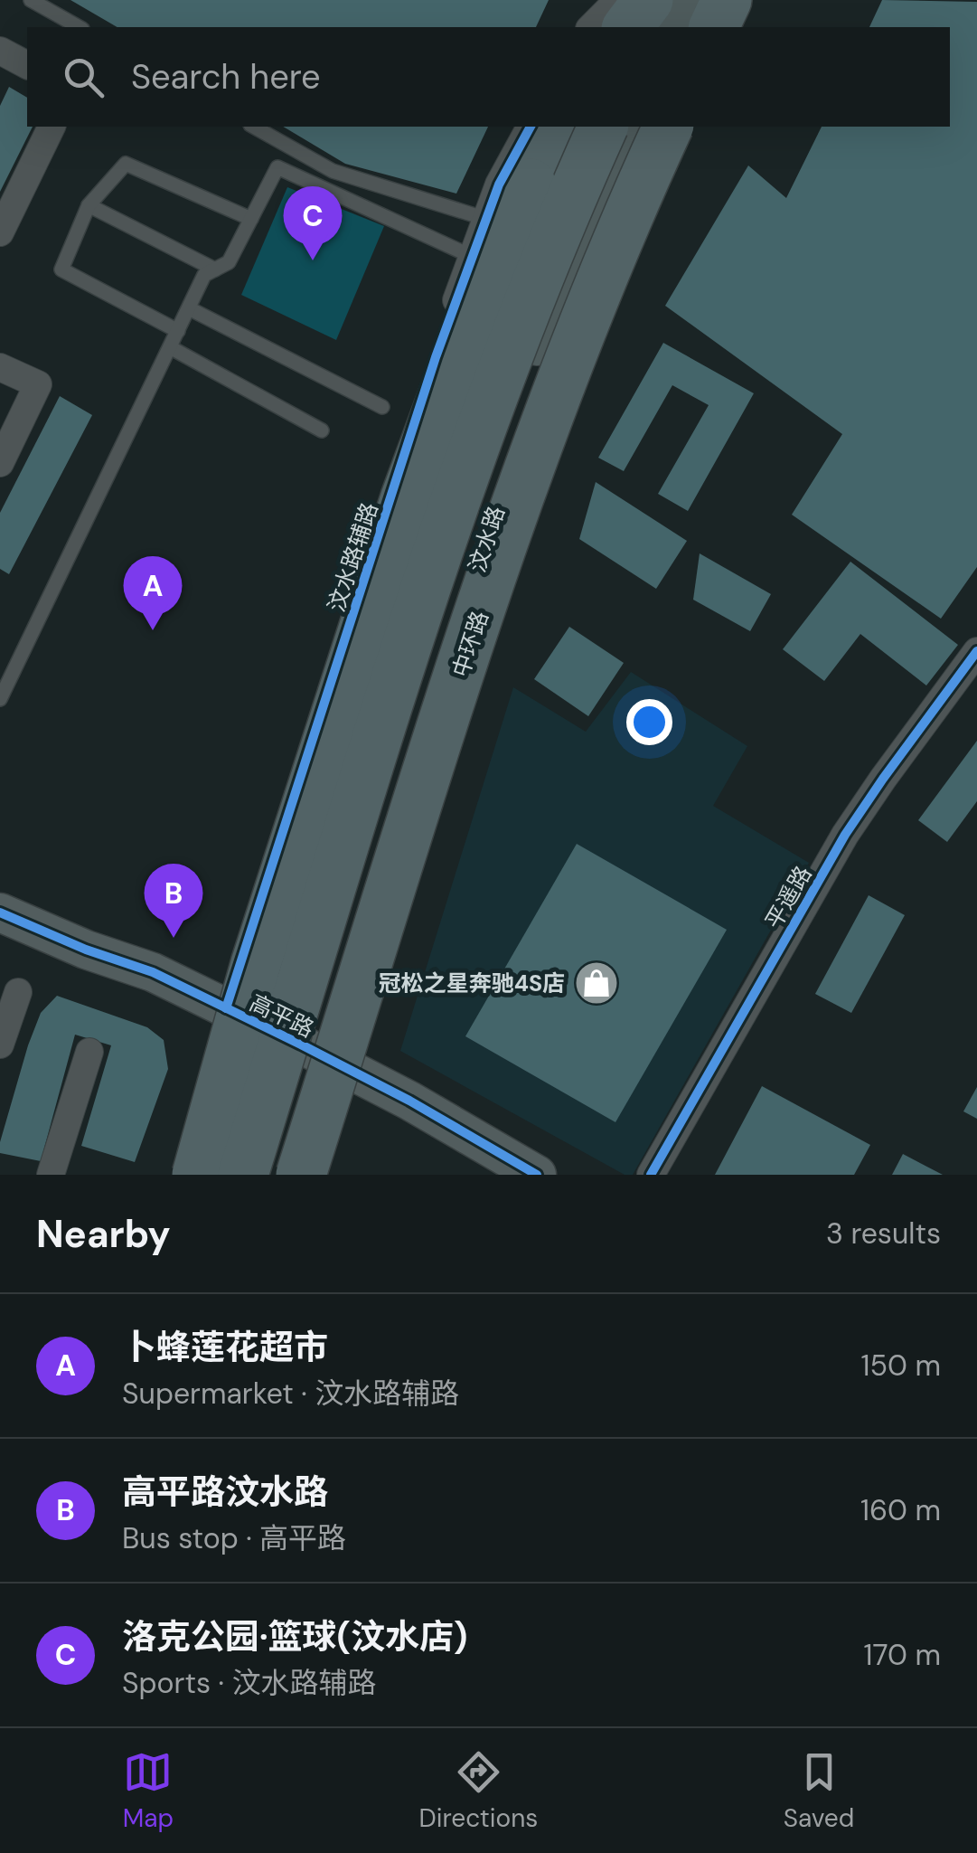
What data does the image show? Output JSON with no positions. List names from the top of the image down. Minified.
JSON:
{"streets":{"highway":["中环路"],"main road":["汶水路"],"street":["汶水路辅路","平遥路","高平路"]},"crossings":[["汶水路","高平路"],["汶水路辅路","高平路"]],"places":{"shop":["冠松之星奔驰4S店"]},"page":{"search":"Search here","pins":["C","A","B"],"heading":["Nearby","3 results"],"list":[{"mark":"A","name":"卜蜂莲花超市","note":"Supermarket · 汶水路辅路","value":"150 m"},{"mark":"B","name":"高平路汶水路","note":"Bus stop · 高平路","value":"160 m"},{"mark":"C","name":"洛克公园·篮球(汶水店)","note":"Sports · 汶水路辅路","value":"170 m"}],"nav":["Map","Directions","Saved"]}}
